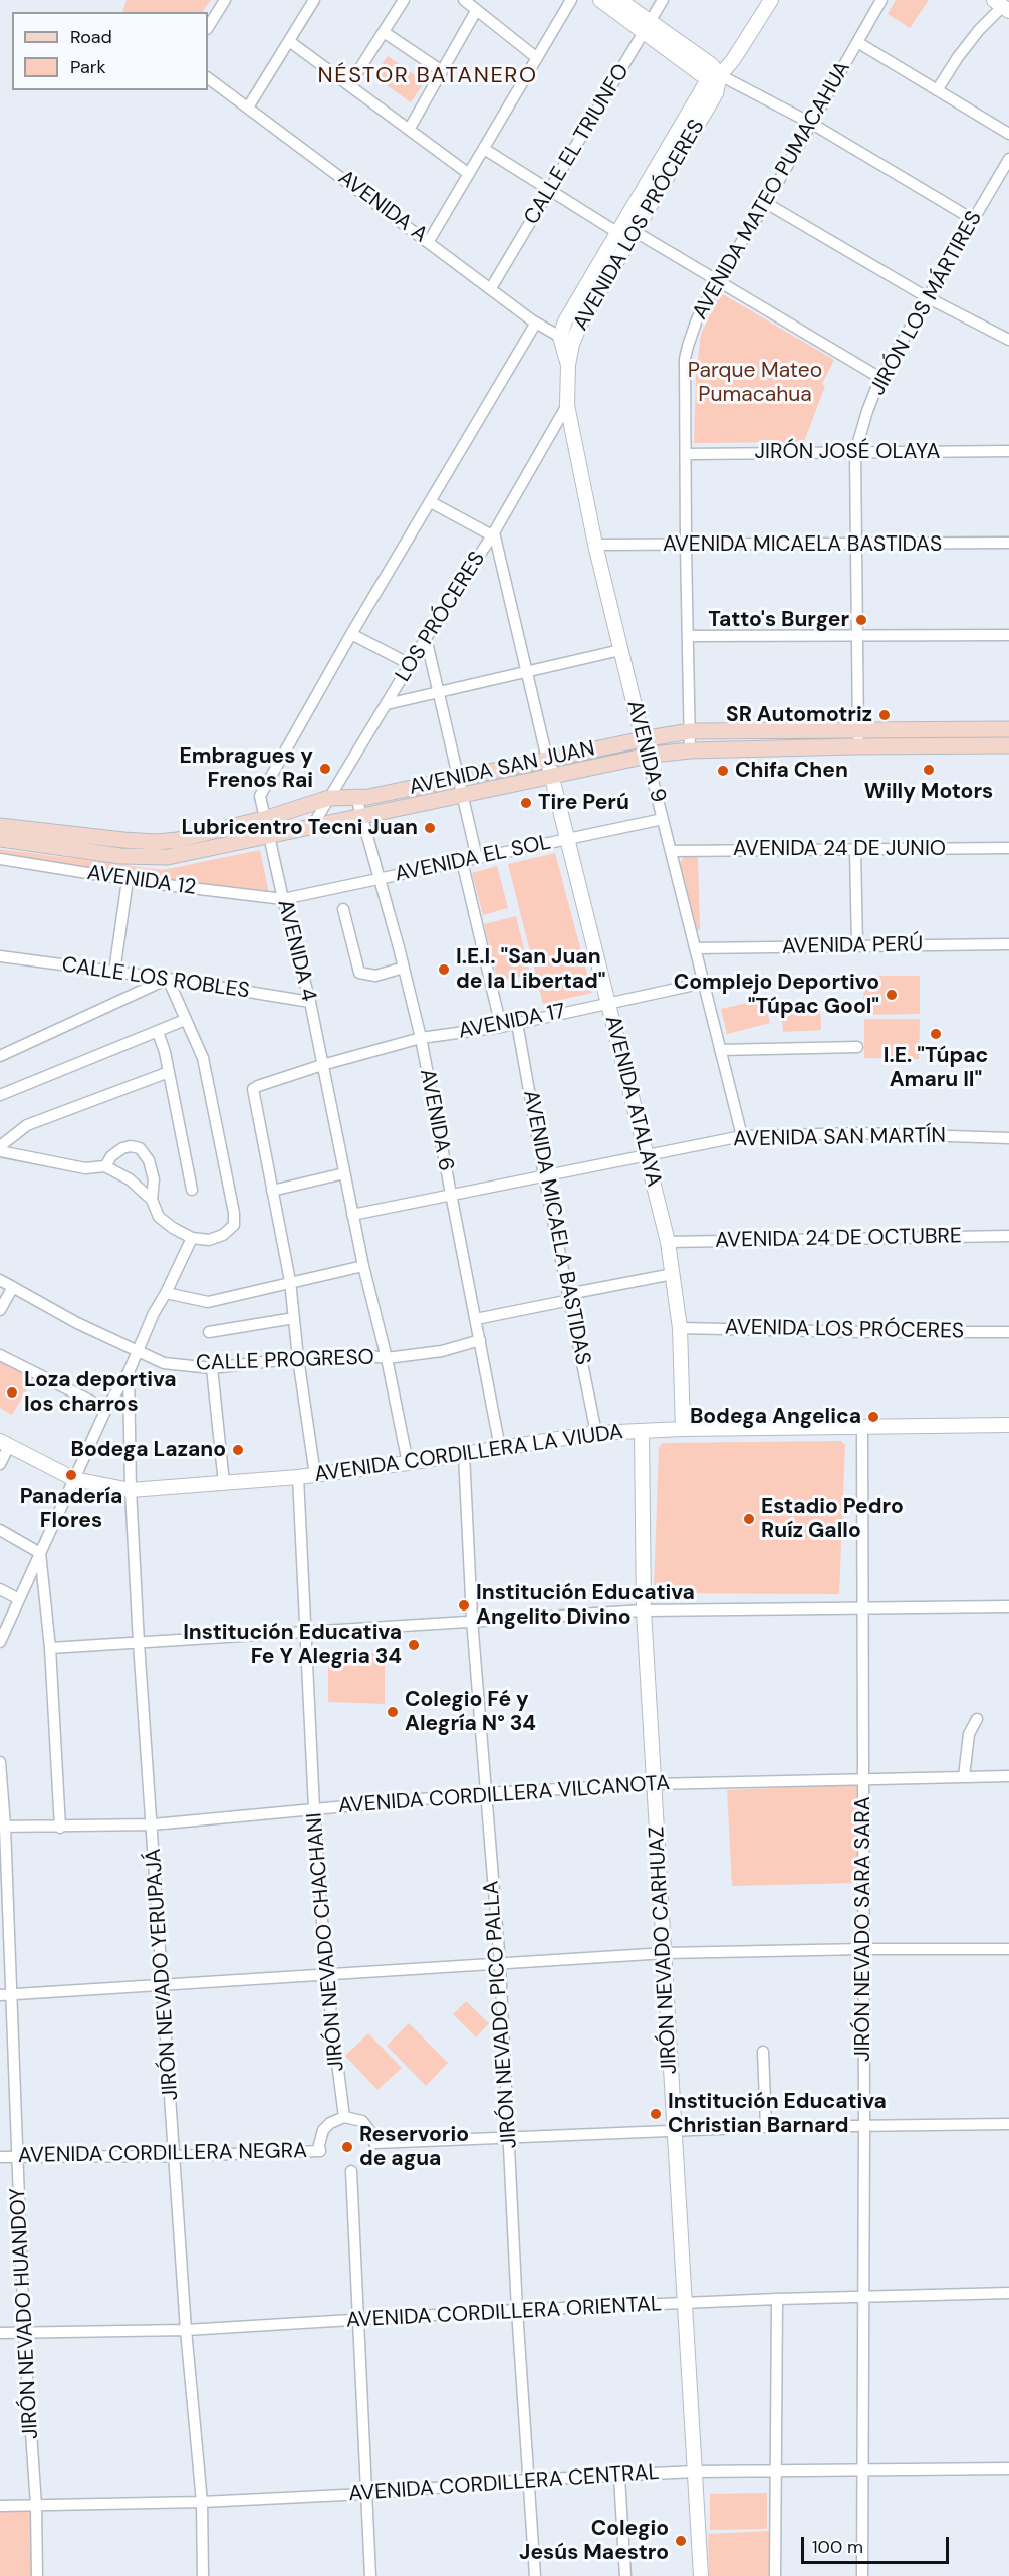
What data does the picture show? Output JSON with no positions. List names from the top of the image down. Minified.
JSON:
{"streets":{"main road":["AVENIDA SAN JUAN"],"street":["CALLE EL TRIUNFO","AVENIDA MATEO PUMACAHUA","AVENIDA A","AVENIDA LOS PRÓCERES","JIRÓN LOS MÁRTIRES","JIRÓN JOSÉ OLAYA","AVENIDA MICAELA BASTIDAS","LOS PRÓCERES","AVENIDA 9","AVENIDA 24 DE JUNIO","AVENIDA EL SOL","AVENIDA 12","AVENIDA PERÚ","AVENIDA 4","CALLE LOS ROBLES","AVENIDA 17","AVENIDA ATALAYA","AVENIDA 6","AVENIDA SAN MARTÍN","AVENIDA 24 DE OCTUBRE","CALLE PROGRESO","AVENIDA CORDILLERA LA VIUDA","AVENIDA CORDILLERA VILCANOTA","JIRÓN NEVADO SARA SARA","JIRÓN NEVADO CHACHANI","JIRÓN NEVADO CARHUAZ","JIRÓN NEVADO YERUPAJÁ","JIRÓN NEVADO PICO PALLA","AVENIDA CORDILLERA NEGRA","AVENIDA CORDILLERA ORIENTAL","JIRÓN NEVADO HUANDOY","AVENIDA CORDILLERA CENTRAL"]},"crossings":[["CALLE EL TRIUNFO","AVENIDA A"],["AVENIDA MATEO PUMACAHUA","JIRÓN JOSÉ OLAYA"],["AVENIDA MATEO PUMACAHUA","AVENIDA MICAELA BASTIDAS"],["AVENIDA MATEO PUMACAHUA","AVENIDA SAN JUAN"],["AVENIDA A","AVENIDA LOS PRÓCERES"],["AVENIDA A","AVENIDA 4"],["AVENIDA LOS PRÓCERES","AVENIDA 9"],["AVENIDA LOS PRÓCERES","AVENIDA ATALAYA"],["JIRÓN LOS MÁRTIRES","JIRÓN JOSÉ OLAYA"],["JIRÓN LOS MÁRTIRES","AVENIDA MICAELA BASTIDAS"],["JIRÓN LOS MÁRTIRES","AVENIDA SAN JUAN"],["AVENIDA MICAELA BASTIDAS","AVENIDA 9"],["AVENIDA MICAELA BASTIDAS","AVENIDA 17"],["AVENIDA MICAELA BASTIDAS","AVENIDA SAN MARTÍN"],["AVENIDA MICAELA BASTIDAS","AVENIDA CORDILLERA LA VIUDA"],["LOS PRÓCERES","AVENIDA 9"],["LOS PRÓCERES","AVENIDA SAN JUAN"],["LOS PRÓCERES","AVENIDA ATALAYA"],["AVENIDA 9","AVENIDA SAN JUAN"],["AVENIDA 9","AVENIDA 24 DE JUNIO"],["AVENIDA 9","AVENIDA EL SOL"],["AVENIDA 9","AVENIDA PERÚ"],["AVENIDA 9","AVENIDA 17"],["AVENIDA 9","AVENIDA SAN MARTÍN"],["AVENIDA SAN JUAN","AVENIDA 4"],["AVENIDA SAN JUAN","AVENIDA ATALAYA"],["AVENIDA SAN JUAN","AVENIDA 6"],["AVENIDA EL SOL","AVENIDA 12"],["AVENIDA EL SOL","AVENIDA 4"],["AVENIDA EL SOL","AVENIDA ATALAYA"],["AVENIDA EL SOL","AVENIDA 6"],["AVENIDA 12","AVENIDA 4"],["AVENIDA 4","CALLE LOS ROBLES"],["AVENIDA 4","AVENIDA 17"],["AVENIDA 4","AVENIDA SAN MARTÍN"],["AVENIDA 4","CALLE PROGRESO"],["AVENIDA 4","AVENIDA CORDILLERA LA VIUDA"],["AVENIDA 17","AVENIDA ATALAYA"],["AVENIDA 17","AVENIDA 6"],["AVENIDA ATALAYA","AVENIDA SAN MARTÍN"],["AVENIDA ATALAYA","AVENIDA 24 DE OCTUBRE"],["AVENIDA ATALAYA","AVENIDA CORDILLERA LA VIUDA"],["AVENIDA 6","AVENIDA SAN MARTÍN"],["AVENIDA 6","CALLE PROGRESO"],["AVENIDA 6","AVENIDA CORDILLERA LA VIUDA"],["AVENIDA CORDILLERA LA VIUDA","JIRÓN NEVADO SARA SARA"],["AVENIDA CORDILLERA LA VIUDA","JIRÓN NEVADO CHACHANI"],["AVENIDA CORDILLERA LA VIUDA","JIRÓN NEVADO CARHUAZ"],["AVENIDA CORDILLERA LA VIUDA","JIRÓN NEVADO YERUPAJÁ"],["AVENIDA CORDILLERA LA VIUDA","JIRÓN NEVADO PICO PALLA"],["AVENIDA CORDILLERA VILCANOTA","JIRÓN NEVADO SARA SARA"],["AVENIDA CORDILLERA VILCANOTA","JIRÓN NEVADO CHACHANI"],["AVENIDA CORDILLERA VILCANOTA","JIRÓN NEVADO CARHUAZ"],["AVENIDA CORDILLERA VILCANOTA","JIRÓN NEVADO YERUPAJÁ"],["AVENIDA CORDILLERA VILCANOTA","JIRÓN NEVADO PICO PALLA"],["AVENIDA CORDILLERA VILCANOTA","JIRÓN NEVADO HUANDOY"],["JIRÓN NEVADO SARA SARA","AVENIDA CORDILLERA ORIENTAL"],["JIRÓN NEVADO SARA SARA","AVENIDA CORDILLERA CENTRAL"],["JIRÓN NEVADO CHACHANI","AVENIDA CORDILLERA NEGRA"],["JIRÓN NEVADO CARHUAZ","AVENIDA CORDILLERA ORIENTAL"],["JIRÓN NEVADO CARHUAZ","AVENIDA CORDILLERA CENTRAL"],["JIRÓN NEVADO YERUPAJÁ","AVENIDA CORDILLERA NEGRA"],["JIRÓN NEVADO YERUPAJÁ","AVENIDA CORDILLERA ORIENTAL"],["JIRÓN NEVADO YERUPAJÁ","AVENIDA CORDILLERA CENTRAL"],["JIRÓN NEVADO PICO PALLA","AVENIDA CORDILLERA ORIENTAL"],["JIRÓN NEVADO PICO PALLA","AVENIDA CORDILLERA CENTRAL"],["AVENIDA CORDILLERA NEGRA","JIRÓN NEVADO HUANDOY"],["AVENIDA CORDILLERA ORIENTAL","JIRÓN NEVADO HUANDOY"],["JIRÓN NEVADO HUANDOY","AVENIDA CORDILLERA CENTRAL"]],"districts":["NÉSTOR BATANERO"],"parks":["Parque Mateo Pumacahua"],"places":["Tatto's Burger","SR Automotriz","Embragues y Frenos Rai","Willy Motors","Chifa Chen","Tire Perú","Lubricentro Tecni Juan","I.E.I. \"San Juan de la Libertad\"","Complejo Deportivo \"Túpac Gool\"","I.E. \"Túpac Amaru II\"","Loza deportiva los charros","Bodega Angelica","Bodega Lazano","Panadería Flores","Estadio Pedro Ruíz Gallo","Institución Educativa Angelito Divino","Institución Educativa Fe Y Alegria 34","Colegio Fé y Alegría N° 34","Institución Educativa Christian Barnard","Reservorio de agua","Colegio Jesús Maestro"],"legend":["Road","Park"],"scale_bar":"100 m"}
